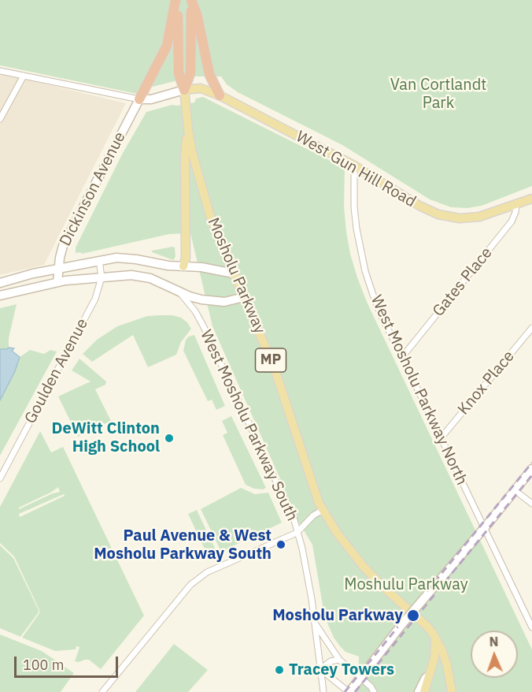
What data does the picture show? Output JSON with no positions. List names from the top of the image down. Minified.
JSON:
{"streets":{"highway":["Mosholu Parkway","MP"],"main road":["West Gun Hill Road","Dickinson Avenue"],"street":["Gates Place","Goulden Avenue","Knox Place","West Mosholu Parkway North","West Mosholu Parkway South"]},"crossings":[["West Gun Hill Road","Mosholu Parkway"],["West Gun Hill Road","Gates Place"],["West Gun Hill Road","West Mosholu Parkway North"],["Gates Place","West Mosholu Parkway North"],["Knox Place","West Mosholu Parkway North"]],"parks":["Van Cortlandt Park","Moshulu Parkway"],"places":["DeWitt Clinton High School","Paul Avenue & West Mosholu Parkway South","Mosholu Parkway","Tracey Towers"],"scale_bar":"100 m","north":"top"}
